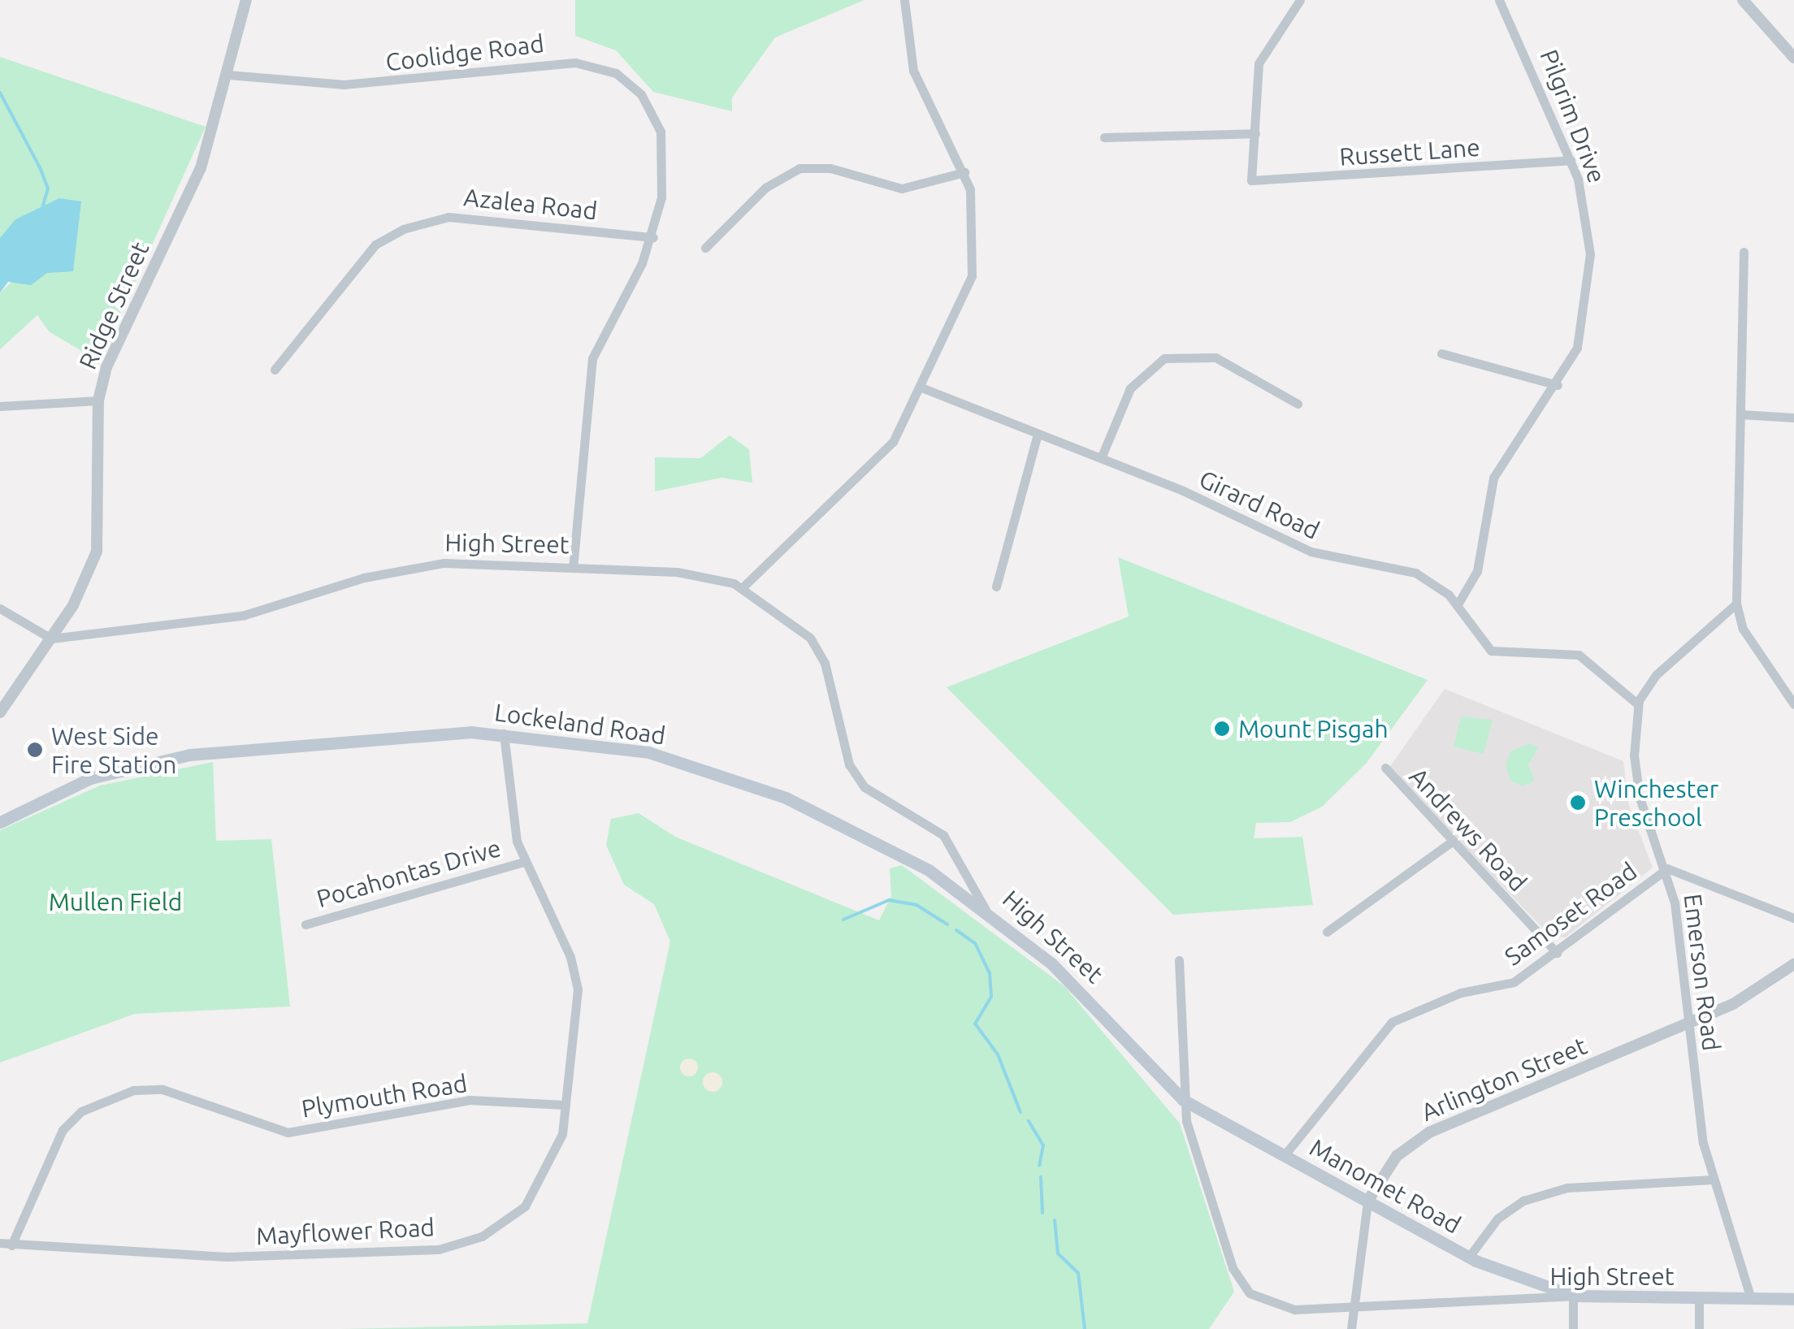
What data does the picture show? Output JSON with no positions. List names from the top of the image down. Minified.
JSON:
{"streets":{"main road":["High Street","Lockeland Road","Manomet Road"],"street":["Coolidge Road","Pilgrim Drive","Russett Lane","Azalea Road","Ridge Street","Girard Road","Andrews Road","Pocahontas Drive","Samoset Road","Emerson Road","Arlington Street","Plymouth Road","Mayflower Road"]},"crossings":[["Coolidge Road","Azalea Road"],["Coolidge Road","Ridge Street"],["Coolidge Road","High Street"],["Pilgrim Drive","Russett Lane"],["Pilgrim Drive","Girard Road"],["Ridge Street","High Street"],["Girard Road","Emerson Road"],["High Street","Lockeland Road"],["High Street","Emerson Road"],["High Street","Arlington Street"],["High Street","Manomet Road"],["Lockeland Road","Mayflower Road"],["Andrews Road","Samoset Road"],["Pocahontas Drive","Mayflower Road"],["Samoset Road","Emerson Road"],["Samoset Road","Manomet Road"],["Emerson Road","Arlington Street"],["Arlington Street","Manomet Road"],["Plymouth Road","Mayflower Road"]],"parks":["Mullen Field"],"places":["Mount Pisgah","West Side Fire Station","Winchester Preschool"]}
